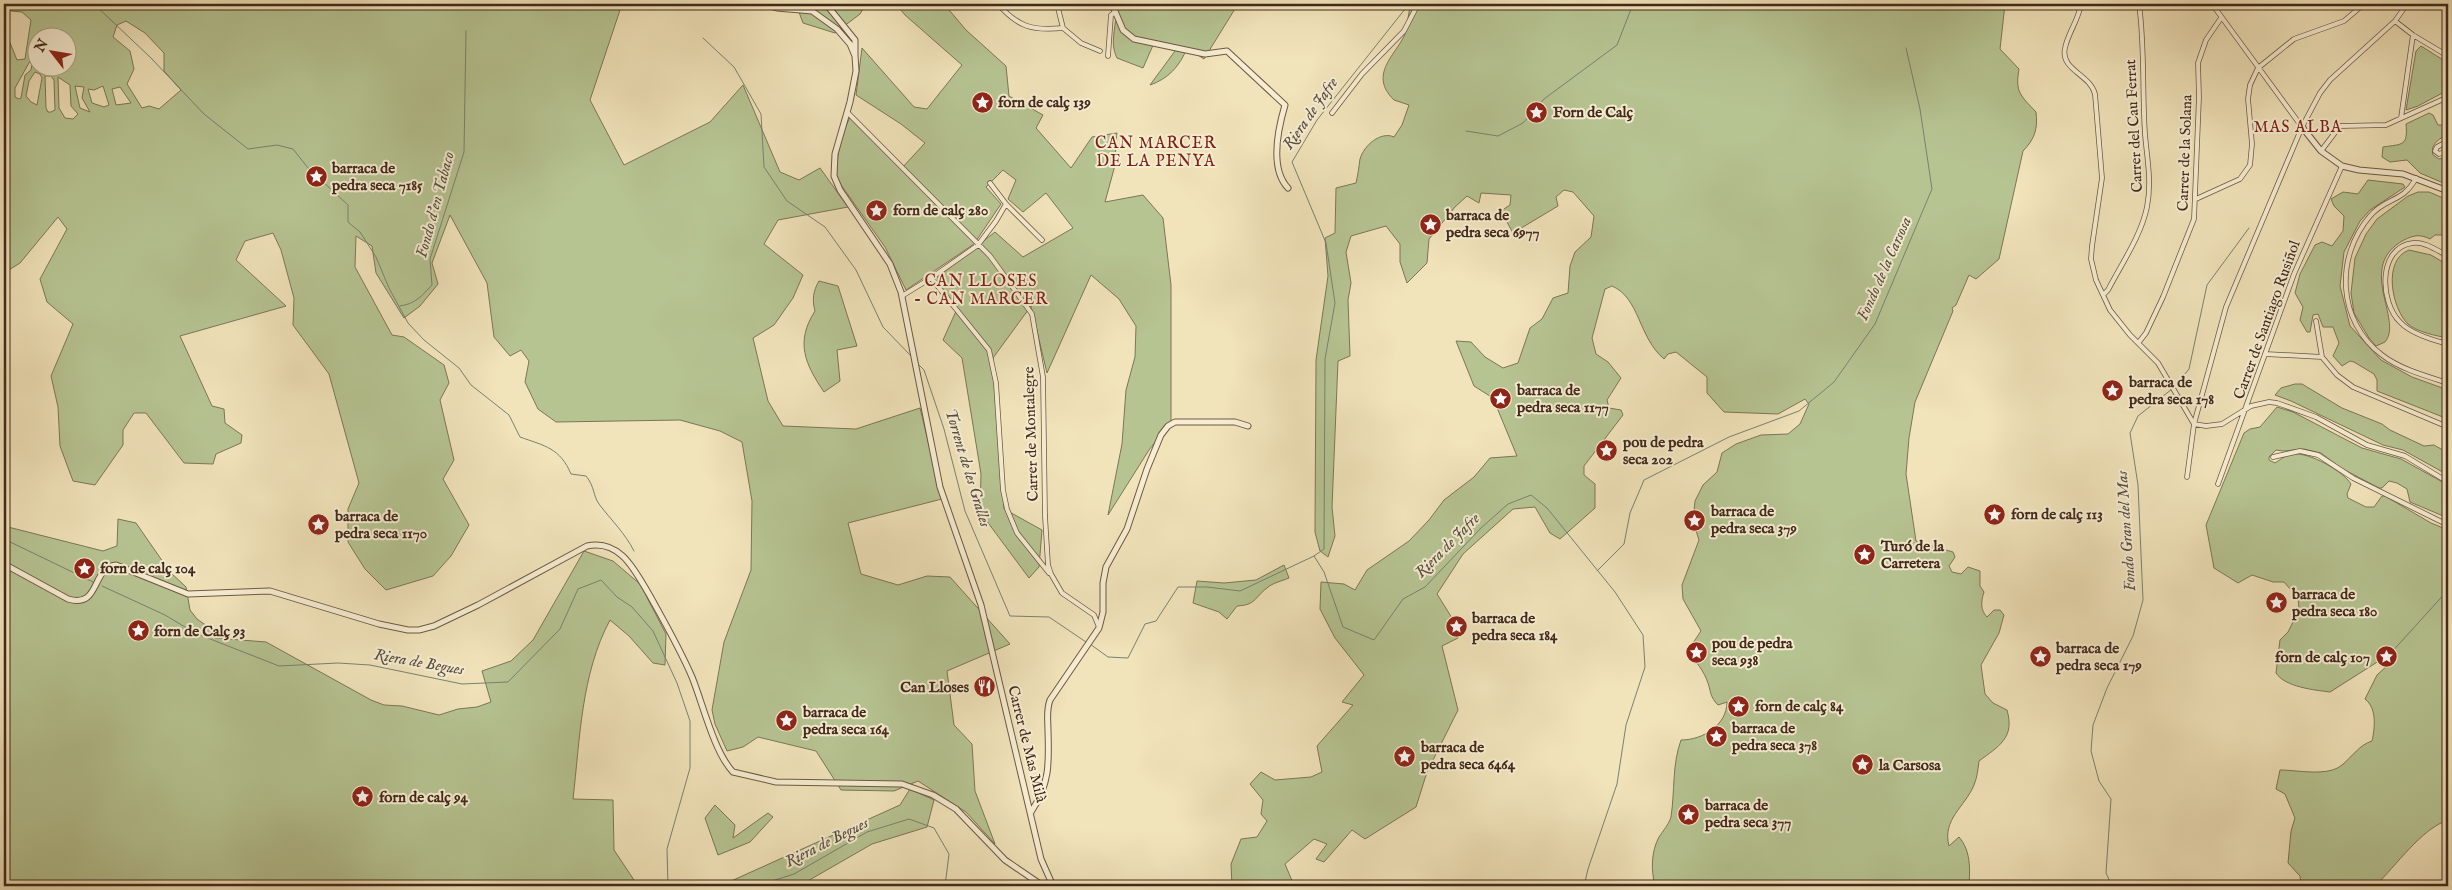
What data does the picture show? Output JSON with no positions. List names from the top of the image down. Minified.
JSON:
{"streets":{"street":["Carrer del Cau Ferrat","Carrer de la Solana","Carrer de Santiago Rusiñol","Carrer de Montalegre","Carrer de Mas Milà"]},"crossings":[["Carrer de Montalegre","Carrer de Mas Milà"]],"districts":["MAS ALBA","CAN MARCER DE LA PENYA","CAN LLOSES - CAN MARCER"],"water":["Riera de Jafre","Fondo d'en Tabaco","Fondo de la Carsosa","Torrent de les Gralles","Fondo Gran del Mas","Riera de Begues"],"places":{"place":["forn de calç 139","Forn de Calç","barraca de pedra seca 7185","forn de calç 280","barraca de pedra seca 6977","barraca de pedra seca 178","barraca de pedra seca 1177","pou de pedra seca 202","forn de calç 113","barraca de pedra seca 379","barraca de pedra seca 1170","Turó de la Carretera","forn de calç 104","barraca de pedra seca 180","barraca de pedra seca 184","forn de Calç 93","pou de pedra seca 938","barraca de pedra seca 179","forn de calç 107","forn de calç 84","barraca de pedra seca 164","barraca de pedra seca 378","barraca de pedra seca 6464","la Carsosa","forn de calç 94","barraca de pedra seca 377"],"restaurant":["Can Lloses"]},"north":"top left"}
